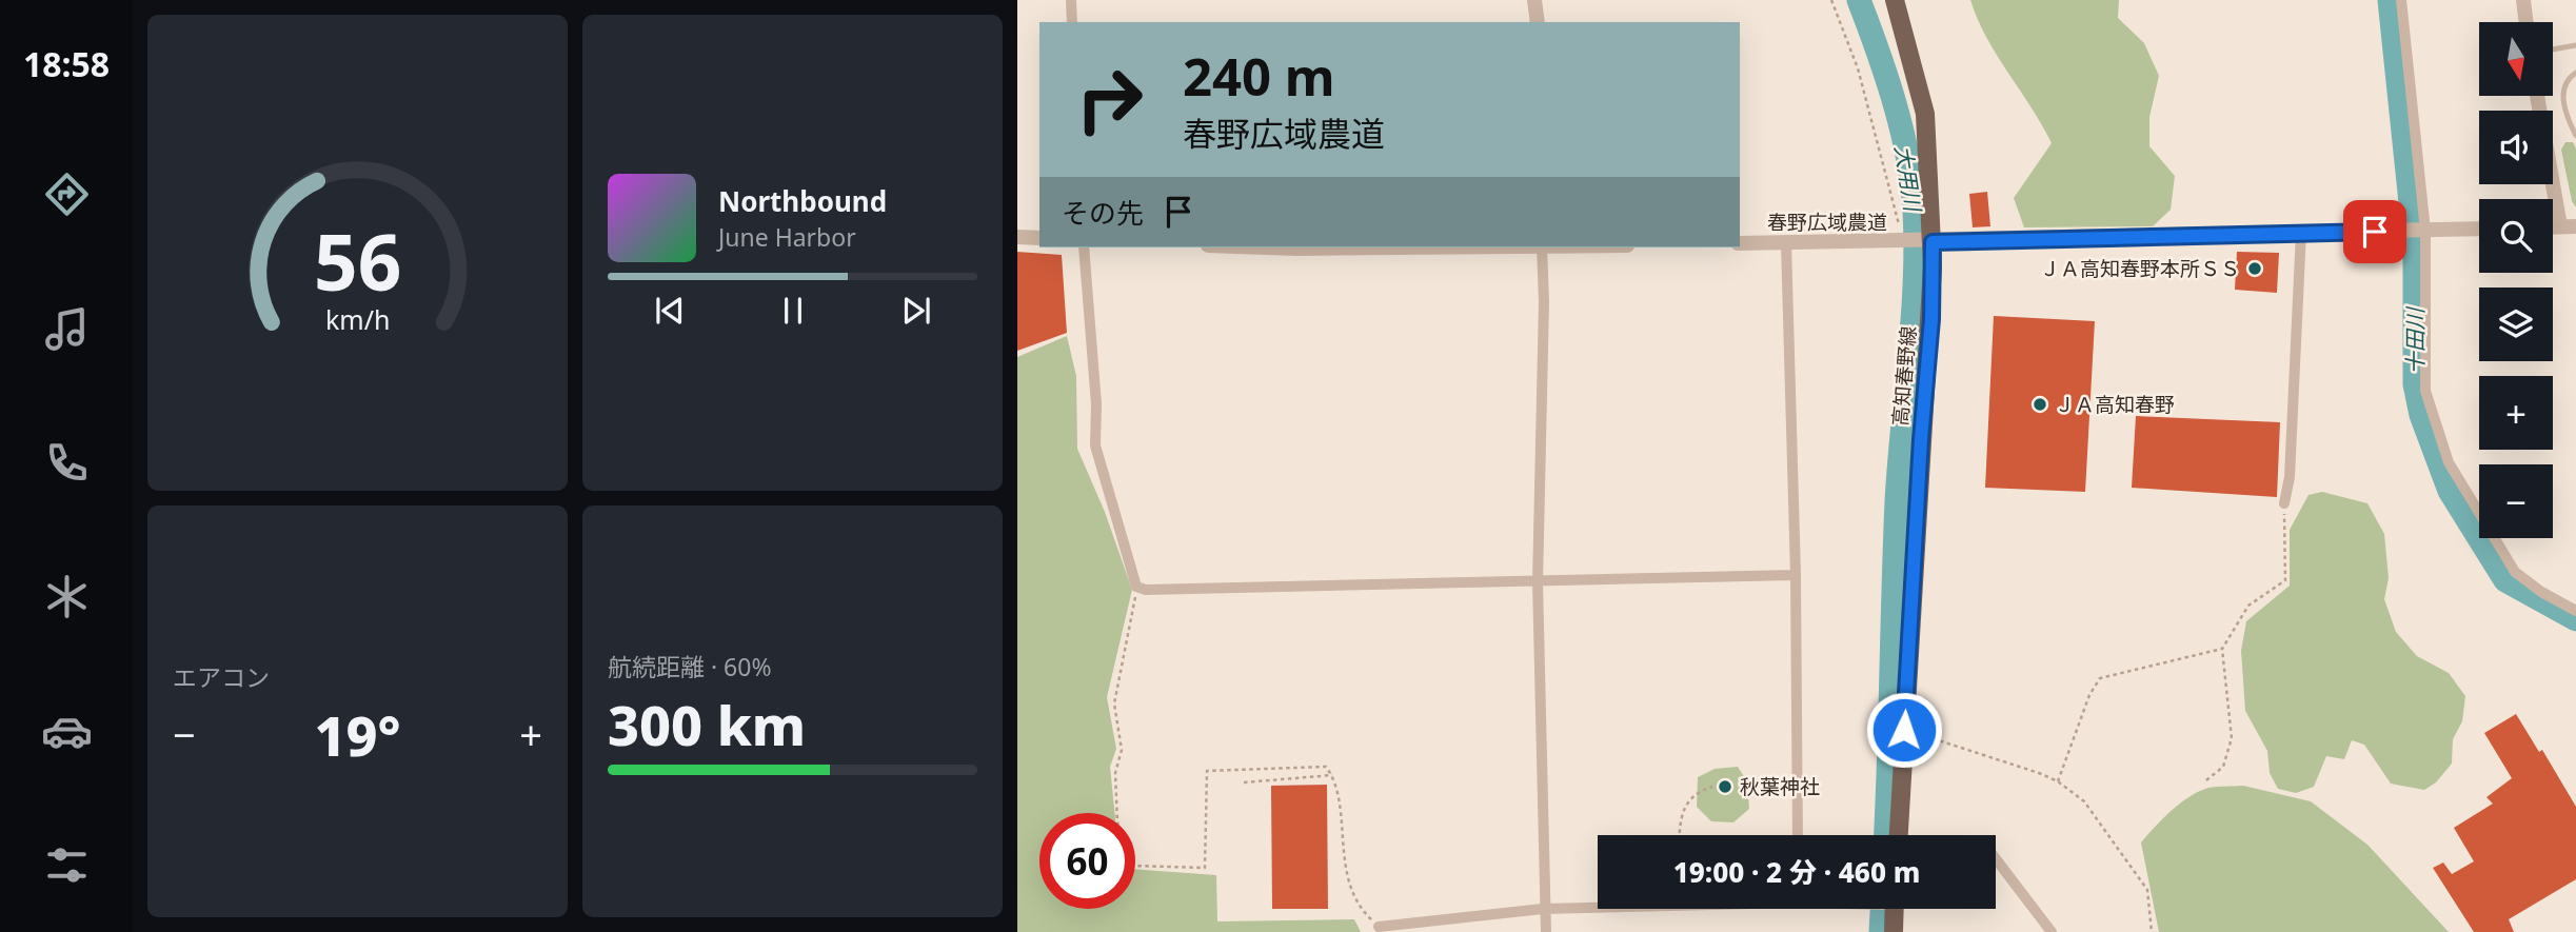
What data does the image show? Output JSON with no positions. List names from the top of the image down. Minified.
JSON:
{"streets":{"main road":["高知春野線"],"street":["春野広域農道"]},"crossings":[["春野広域農道","高知春野線"]],"water":["大用川","十田川"],"places":["ＪＡ高知春野本所ＳＳ","ＪＡ高知春野","秋葉神社"],"north":"bottom","page":{"tabs":"18:58","map_buttons":["+","−"],"turn":["240 m","春野広域農道"],"song":["Northbound","June Harbor"],"then":"その先","tile":["エアコン",["航続距離 · 60%","300 km"]],"heat":["−","19°","+"],"limit":"60","trip":"19:00 · 2 分 · 460 m","gauge":["56","km/h"]}}
